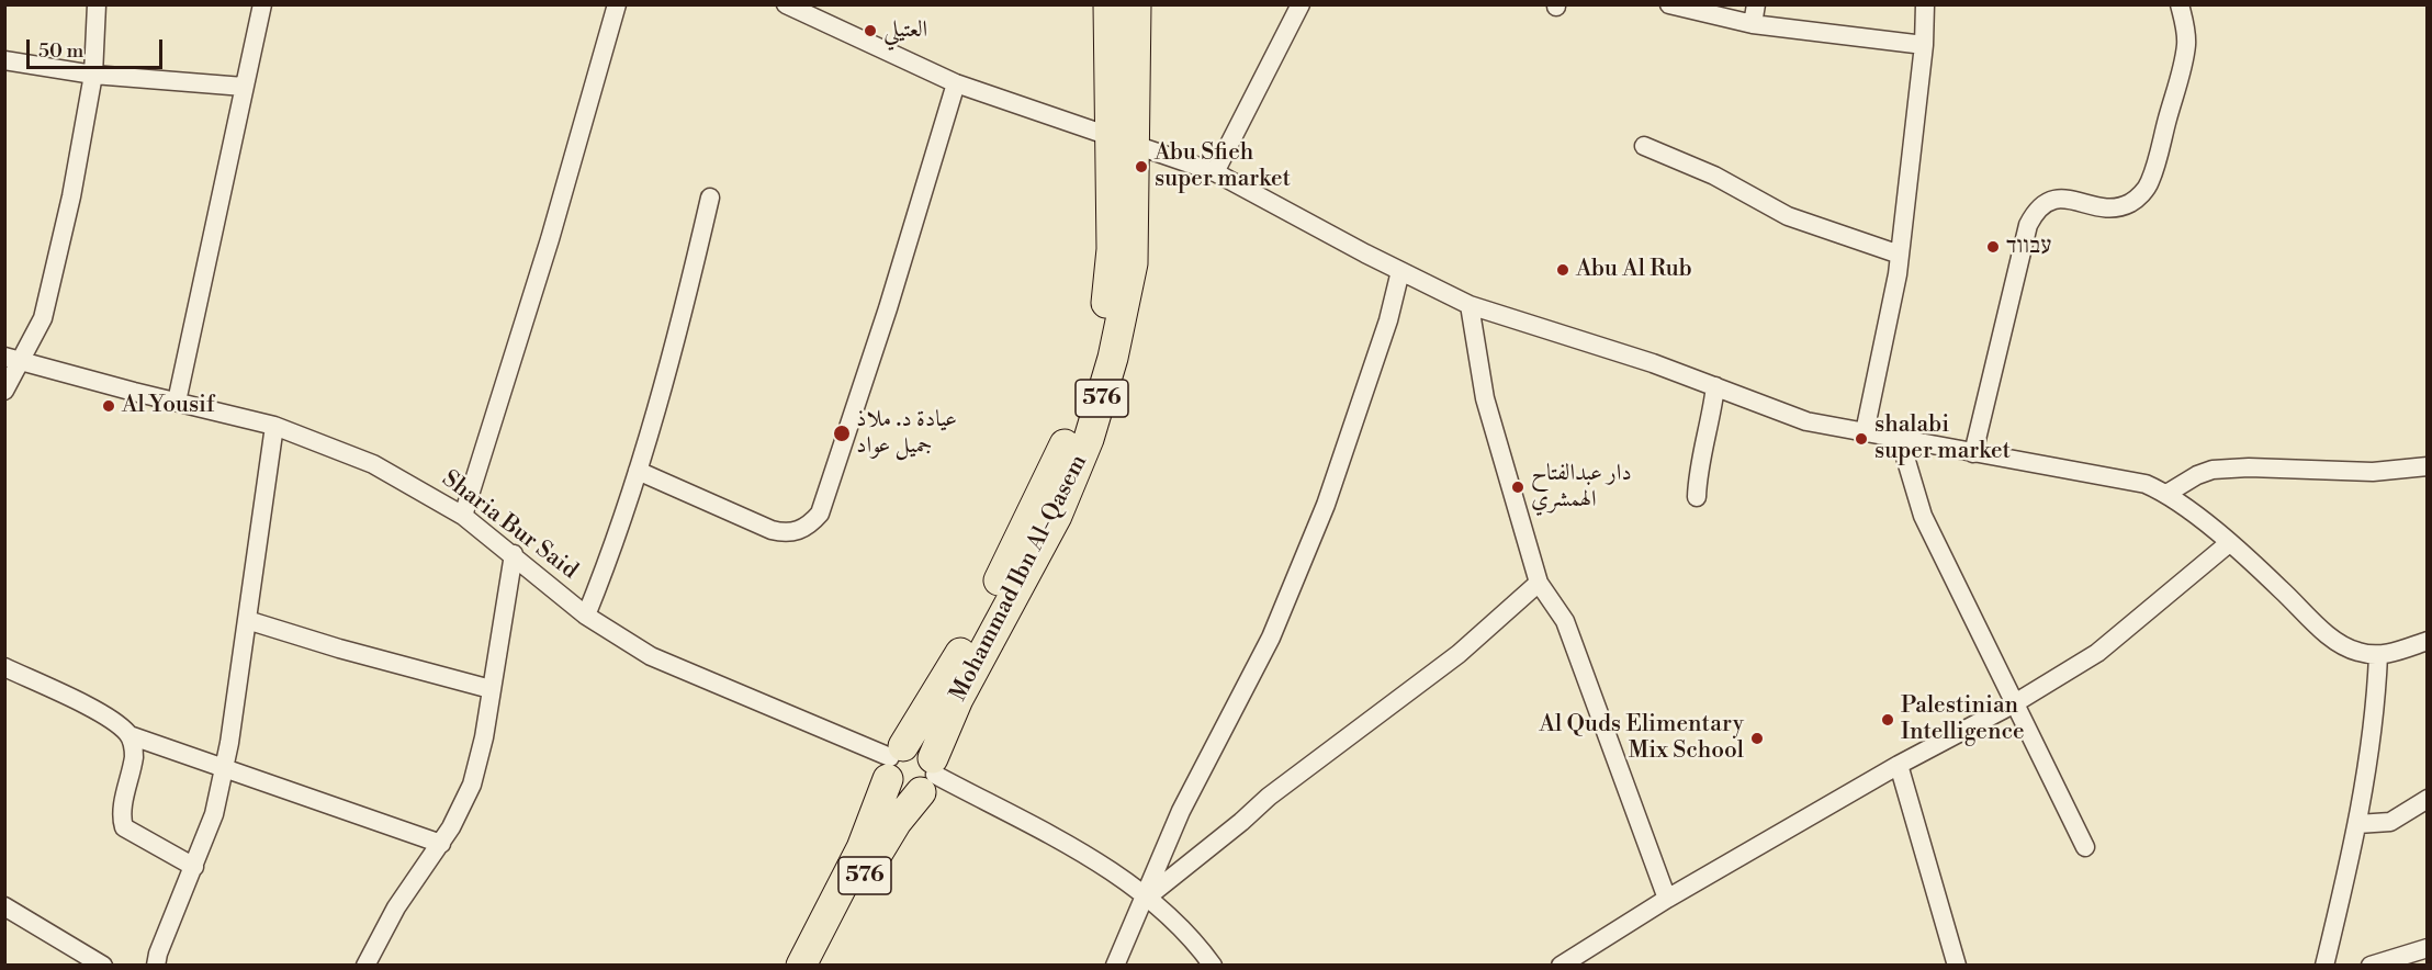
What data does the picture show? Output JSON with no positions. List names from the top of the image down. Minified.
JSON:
{"streets":{"main road":["576","Mohammad Ibn Al-Qasem"],"street":["Sharia Bur Said"]},"crossings":[["Sharia Bur Said","Mohammad Ibn Al-Qasem"]],"places":["العتيلي","Abu Sfieh super market","עבווד","Abu Al Rub","Al Yousif","عيادة د. ملاذ جميل عواد","shalabi super market","دار عبدالفتاح الهمشري","Palestinian Intelligence","Al Quds Elimentary Mix School"],"scale_bar":"50 m"}
